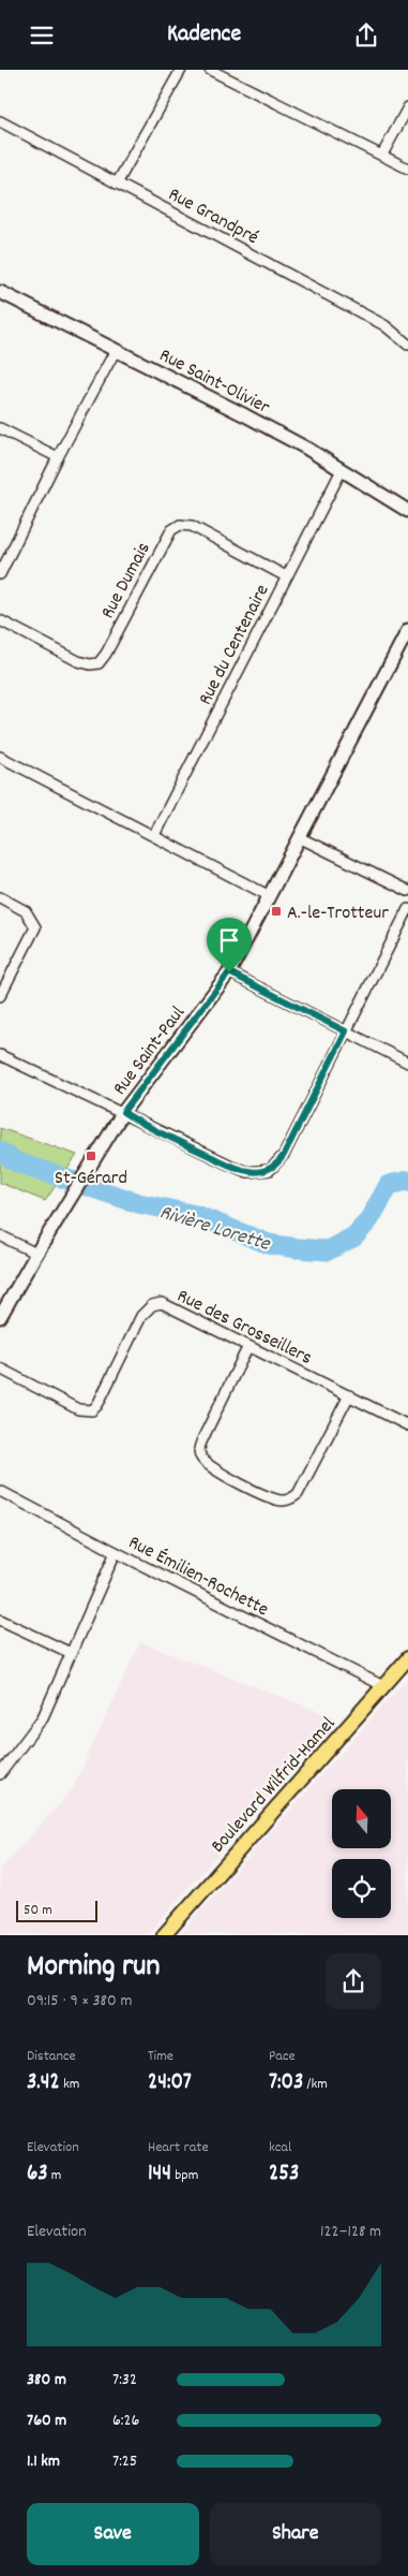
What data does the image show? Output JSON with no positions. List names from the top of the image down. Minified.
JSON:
{"streets":{"main road":["Boulevard Wilfrid-Hamel"],"street":["Rue Grandpré","Rue Saint-Olivier","Rue Dumais","Rue du Centenaire","Rue Saint-Paul","Rue des Grosseillers","Rue Émilien-Rochette"]},"crossings":[["Rue Saint-Olivier","Rue du Centenaire"],["Rue Dumais","Rue du Centenaire"],["Rue Émilien-Rochette","Boulevard Wilfrid-Hamel"]],"water":["Rivière Lorette"],"places":{"transit":["A.-le-Trotteur","St-Gérard"]},"scale_bar":"50 m","north":"top","page":{"header":"Kadence","scale":"50 m","heading":["Morning run","09:15 · 9 × 380 m"],"stats":[["Distance","3.42 km"],["Time","24:07"],["Pace","7:03 /km"],["Elevation","63 m"],["Heart rate","144 bpm"],["kcal","253"]],"chart":["Elevation","122–128 m"],"list":[{"name":"380 m","note":"7:32"},{"name":"760 m","note":"6:26"},{"name":"1.1 km","note":"7:25"}],"buttons":["Save","Share"]}}
